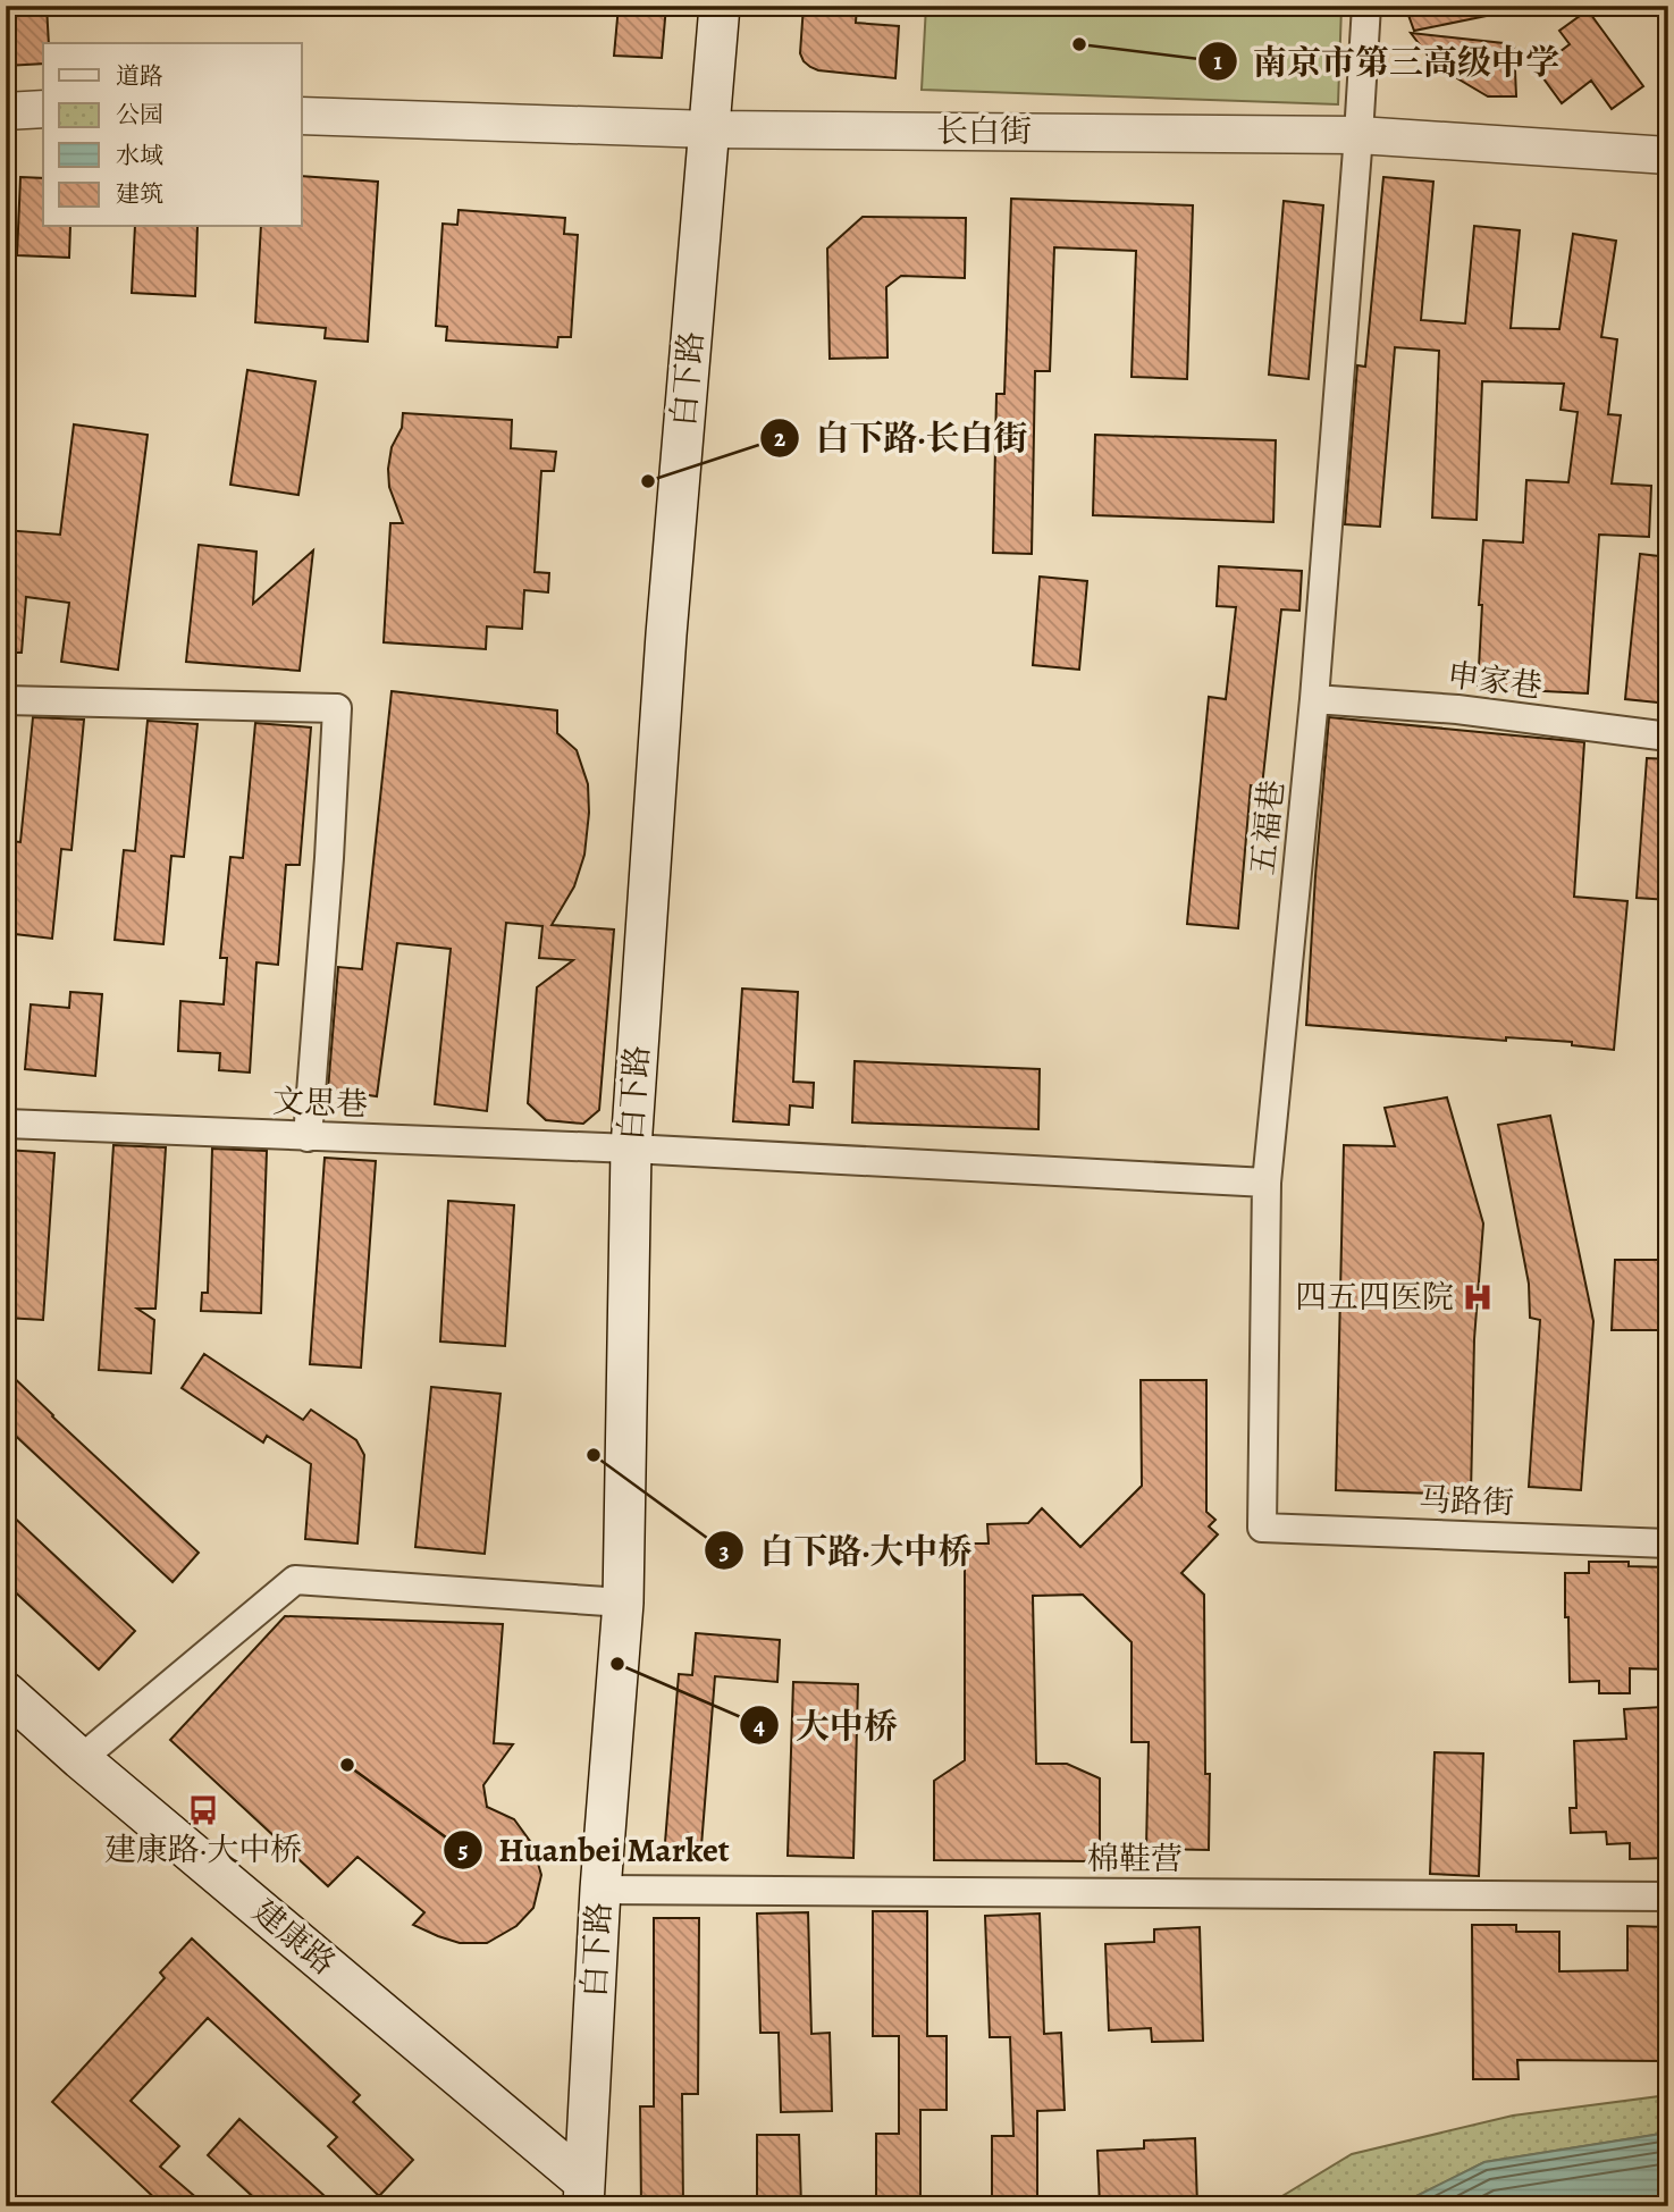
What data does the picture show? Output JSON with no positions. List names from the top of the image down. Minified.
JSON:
{"streets":{"main road":["白下路","建康路"],"street":["长白街","申家巷","五福巷","文思巷","马路街","棉鞋营"]},"crossings":[["长白街","白下路"],["长白街","五福巷"],["白下路","文思巷"],["白下路","棉鞋营"],["白下路","建康路"],["申家巷","五福巷"],["五福巷","文思巷"],["五福巷","马路街"]],"places":{"other":["南京市第三高级中学","白下路·长白街","白下路·大中桥","大中桥","Huanbei Market"],"hospital":["四五四医院"],"bus stop":["建康路·大中桥"]},"legend":["道路","公园","水域","建筑"]}
